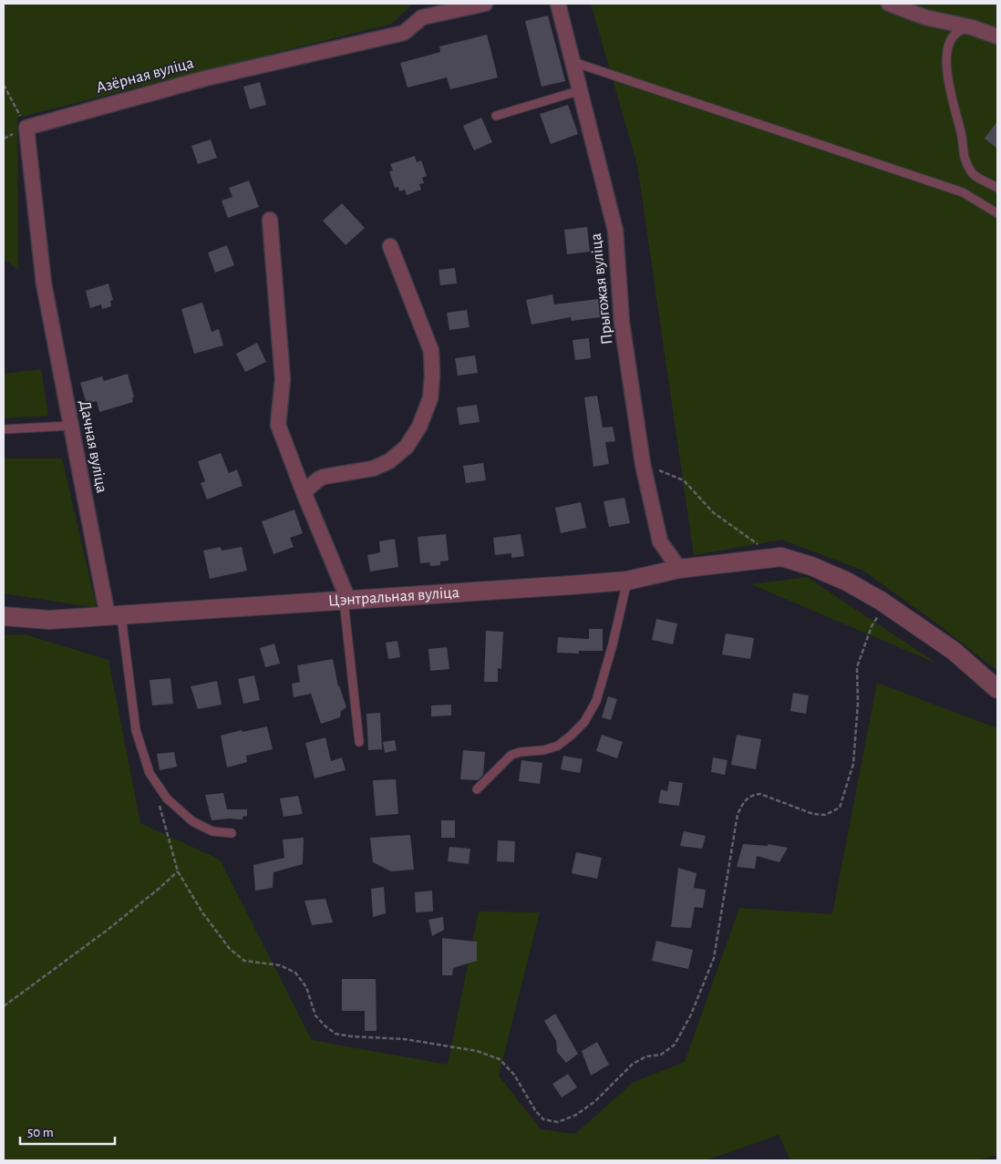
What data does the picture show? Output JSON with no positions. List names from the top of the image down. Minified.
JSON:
{"streets":{"street":["Азёрная вуліца","Прыгожая вуліца","Дачная вуліца","Цэнтральная вуліца"]},"crossings":[["Азёрная вуліца","Дачная вуліца"],["Прыгожая вуліца","Цэнтральная вуліца"],["Дачная вуліца","Цэнтральная вуліца"]],"scale_bar":"50 m"}
